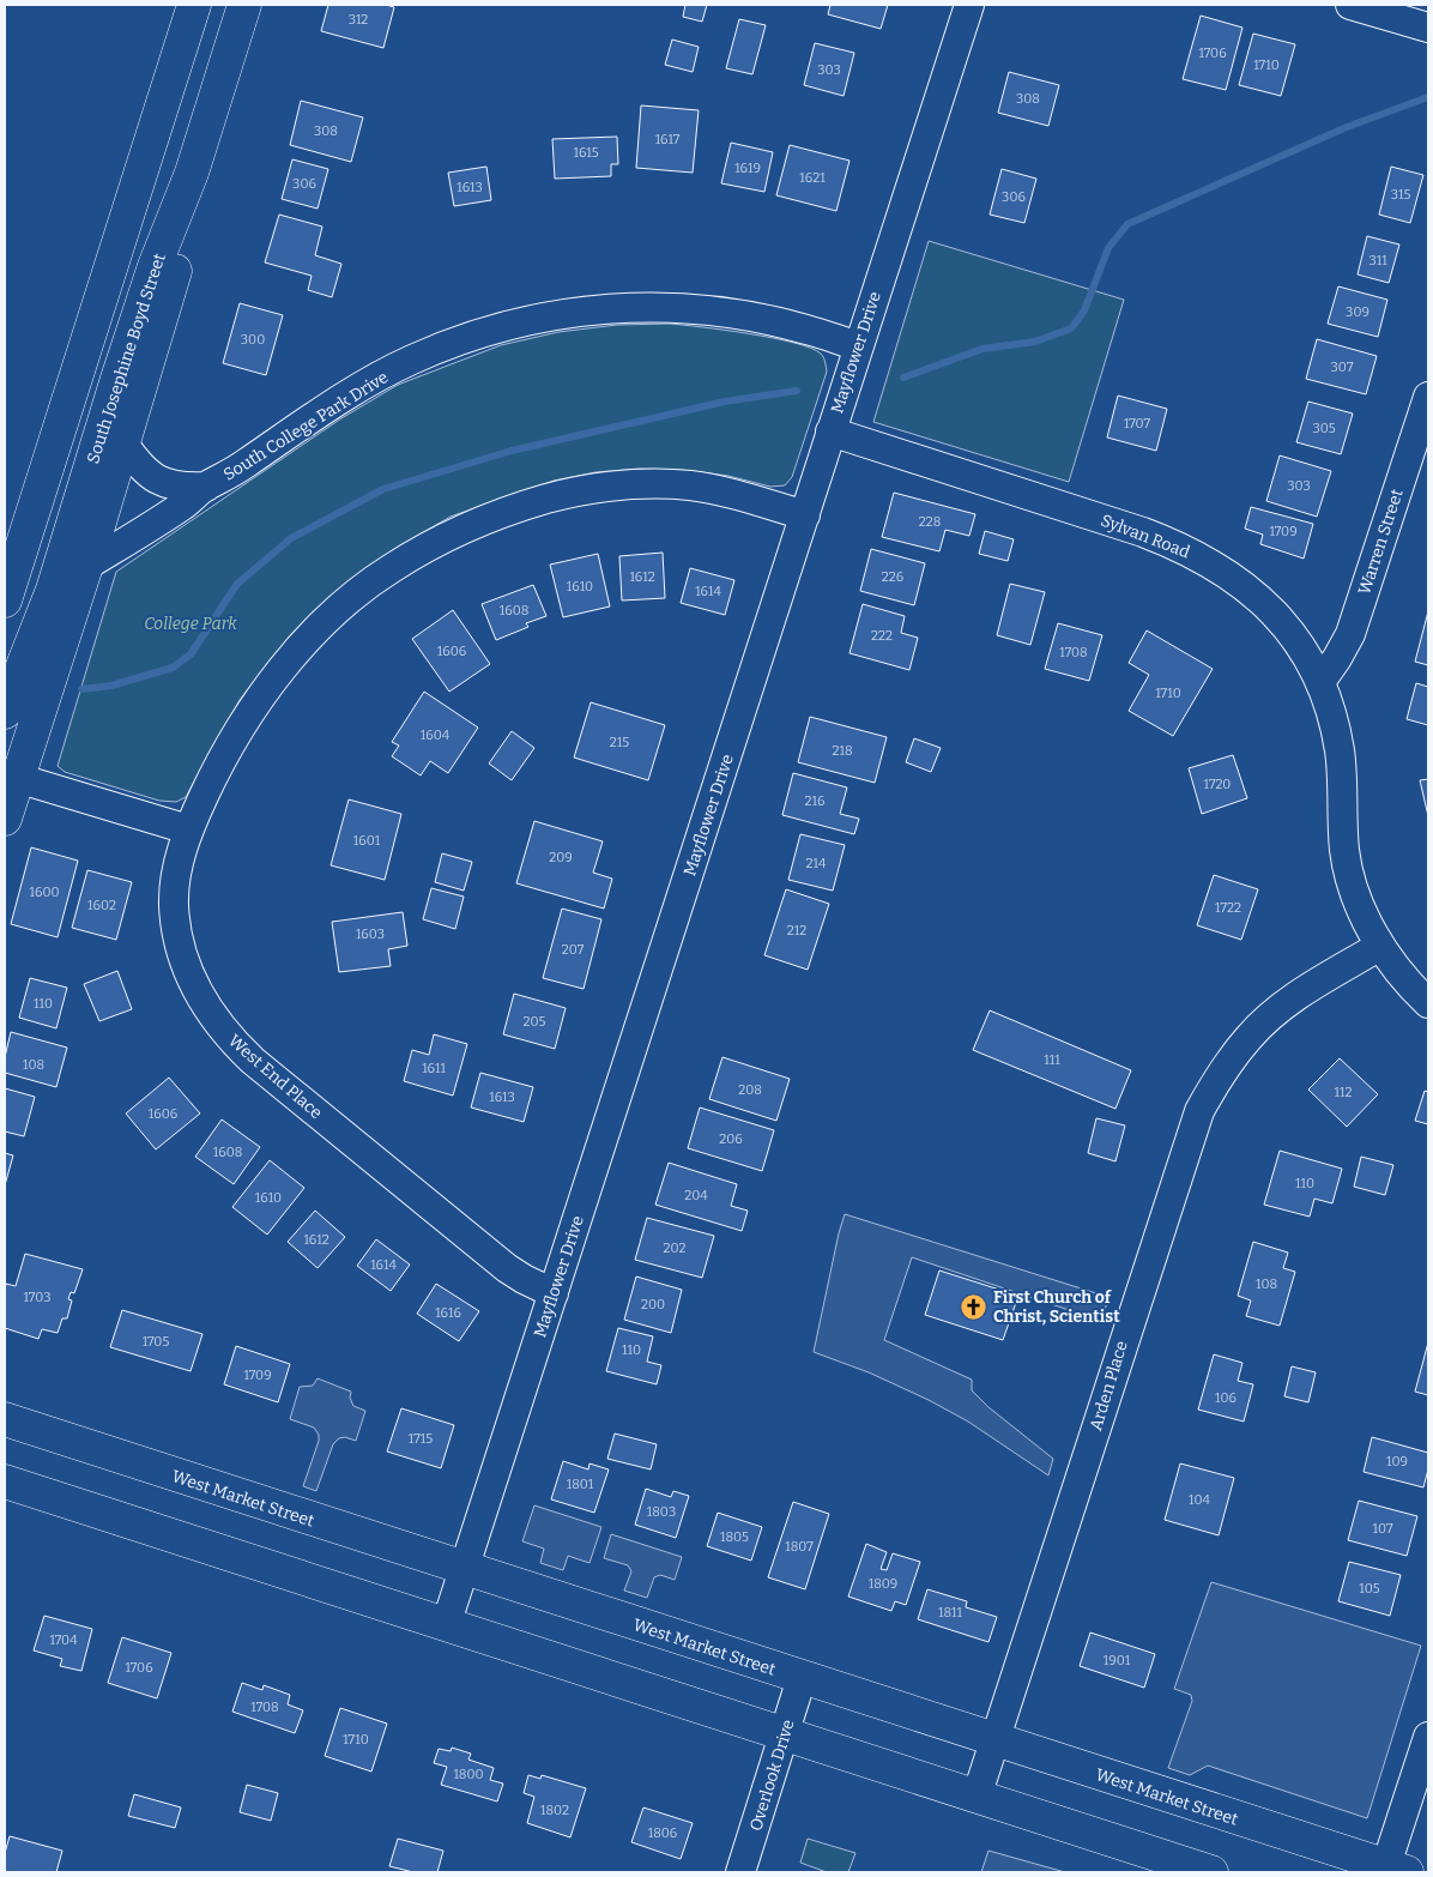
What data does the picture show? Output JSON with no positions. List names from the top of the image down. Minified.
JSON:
{"streets":{"main road":["South Josephine Boyd Street","West Market Street"],"street":["Mayflower Drive","South College Park Drive","Sylvan Road","Warren Street","West End Place","Arden Place","Overlook Drive"]},"crossings":[["Mayflower Drive","South College Park Drive"],["Mayflower Drive","Sylvan Road"],["Mayflower Drive","West End Place"],["Mayflower Drive","West Market Street"],["Sylvan Road","Warren Street"],["Sylvan Road","Arden Place"],["Arden Place","West Market Street"],["West Market Street","Overlook Drive"]],"parks":["College Park"],"places":{"church":["First Church of Christ, Scientist"]},"house_numbers":["312","1706","1710","303","308","308","1617","1615","1619","1621","306","1613","315","306","311","309","300","307","1707","305","303","228","1709","1612","226","1610","1614","1608","222","1606","1708","1710","1604","215","218","1720","216","1601","209","214","1600","1602","1722","212","1603","207","110","205","111","108","1611","208","112","1613","1606","206","1608","110","204","1610","1612","202","1614","108","1703","200","1616","1705","110","1709","106","1715","109","1801","104","1803","107","1805","1807","1809","105","1811","1704","1901","1706","1708","1710","1800","1802","1806"]}
